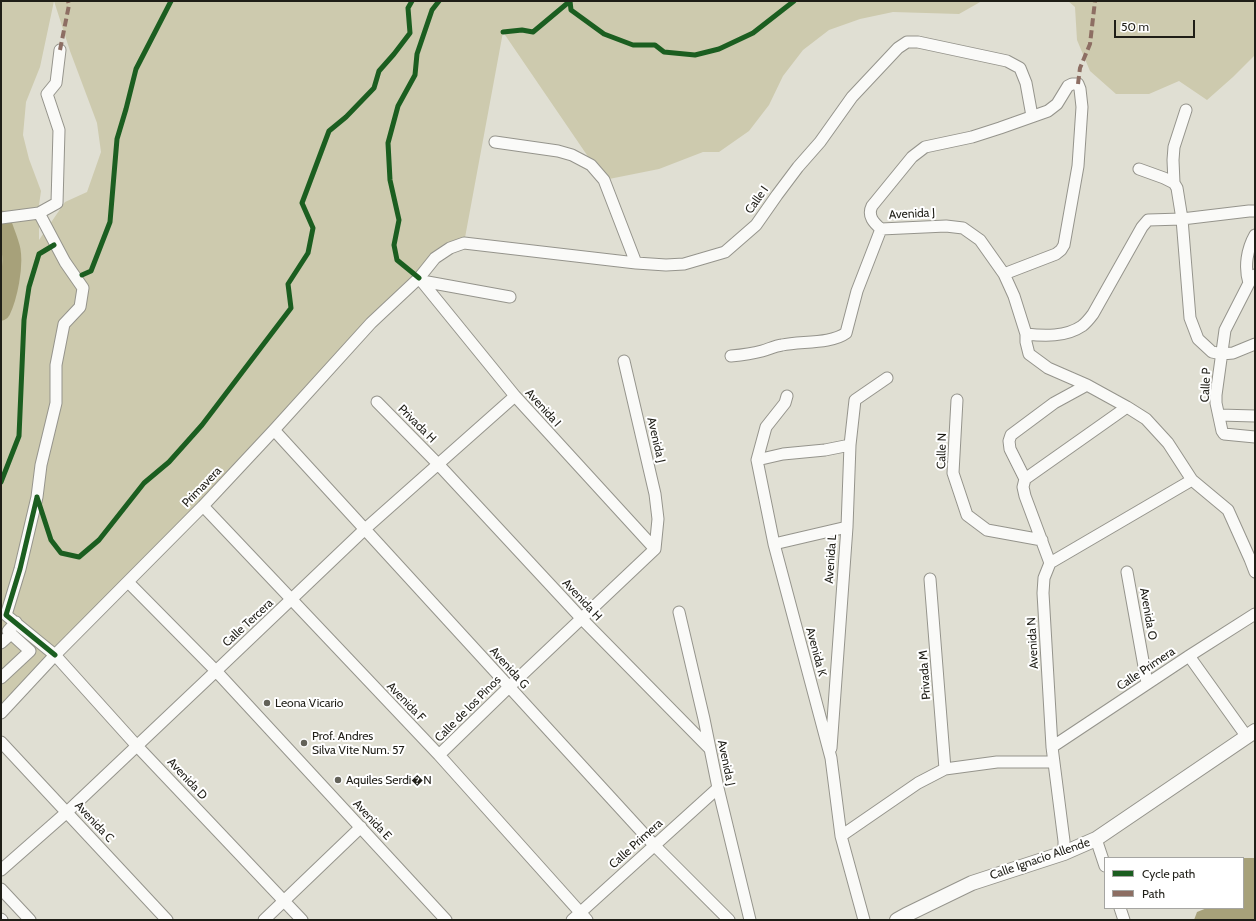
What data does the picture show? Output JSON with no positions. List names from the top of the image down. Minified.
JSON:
{"streets":{"street":["Calle I","Avenida J","Calle P","Avenida I","Privada H","Calle N","Primavera","Avenida L","Avenida H","Avenida O","Calle Tercera","Avenida N","Avenida K","Avenida G","Calle Primera","Privada M","Avenida F","Calle de los Pinos","Avenida D","Avenida E","Avenida C","Calle Ignacio Allende"]},"crossings":[["Calle I","Avenida J"],["Calle I","Avenida I"],["Calle I","Primavera"],["Avenida J","Avenida I"],["Avenida J","Avenida H"],["Avenida J","Calle Primera"],["Avenida J","Calle de los Pinos"],["Avenida I","Primavera"],["Avenida I","Calle Tercera"],["Avenida I","Calle de los Pinos"],["Privada H","Avenida H"],["Privada H","Calle Tercera"],["Primavera","Avenida G"],["Primavera","Avenida F"],["Primavera","Avenida D"],["Primavera","Avenida E"],["Avenida L","Avenida K"],["Avenida H","Calle Tercera"],["Avenida H","Calle de los Pinos"],["Avenida O","Calle Primera"],["Calle Tercera","Avenida G"],["Calle Tercera","Avenida F"],["Calle Tercera","Avenida D"],["Calle Tercera","Avenida E"],["Calle Tercera","Avenida C"],["Avenida N","Calle Primera"],["Avenida N","Calle Ignacio Allende"],["Avenida G","Calle Primera"],["Avenida G","Calle de los Pinos"],["Calle Primera","Avenida F"],["Avenida F","Calle de los Pinos"]],"places":["Leona Vicario","Prof. Andres Silva Vite Num. 57","Aquiles Serdi�N"],"legend":["Cycle path","Path"],"scale_bar":"50 m"}
